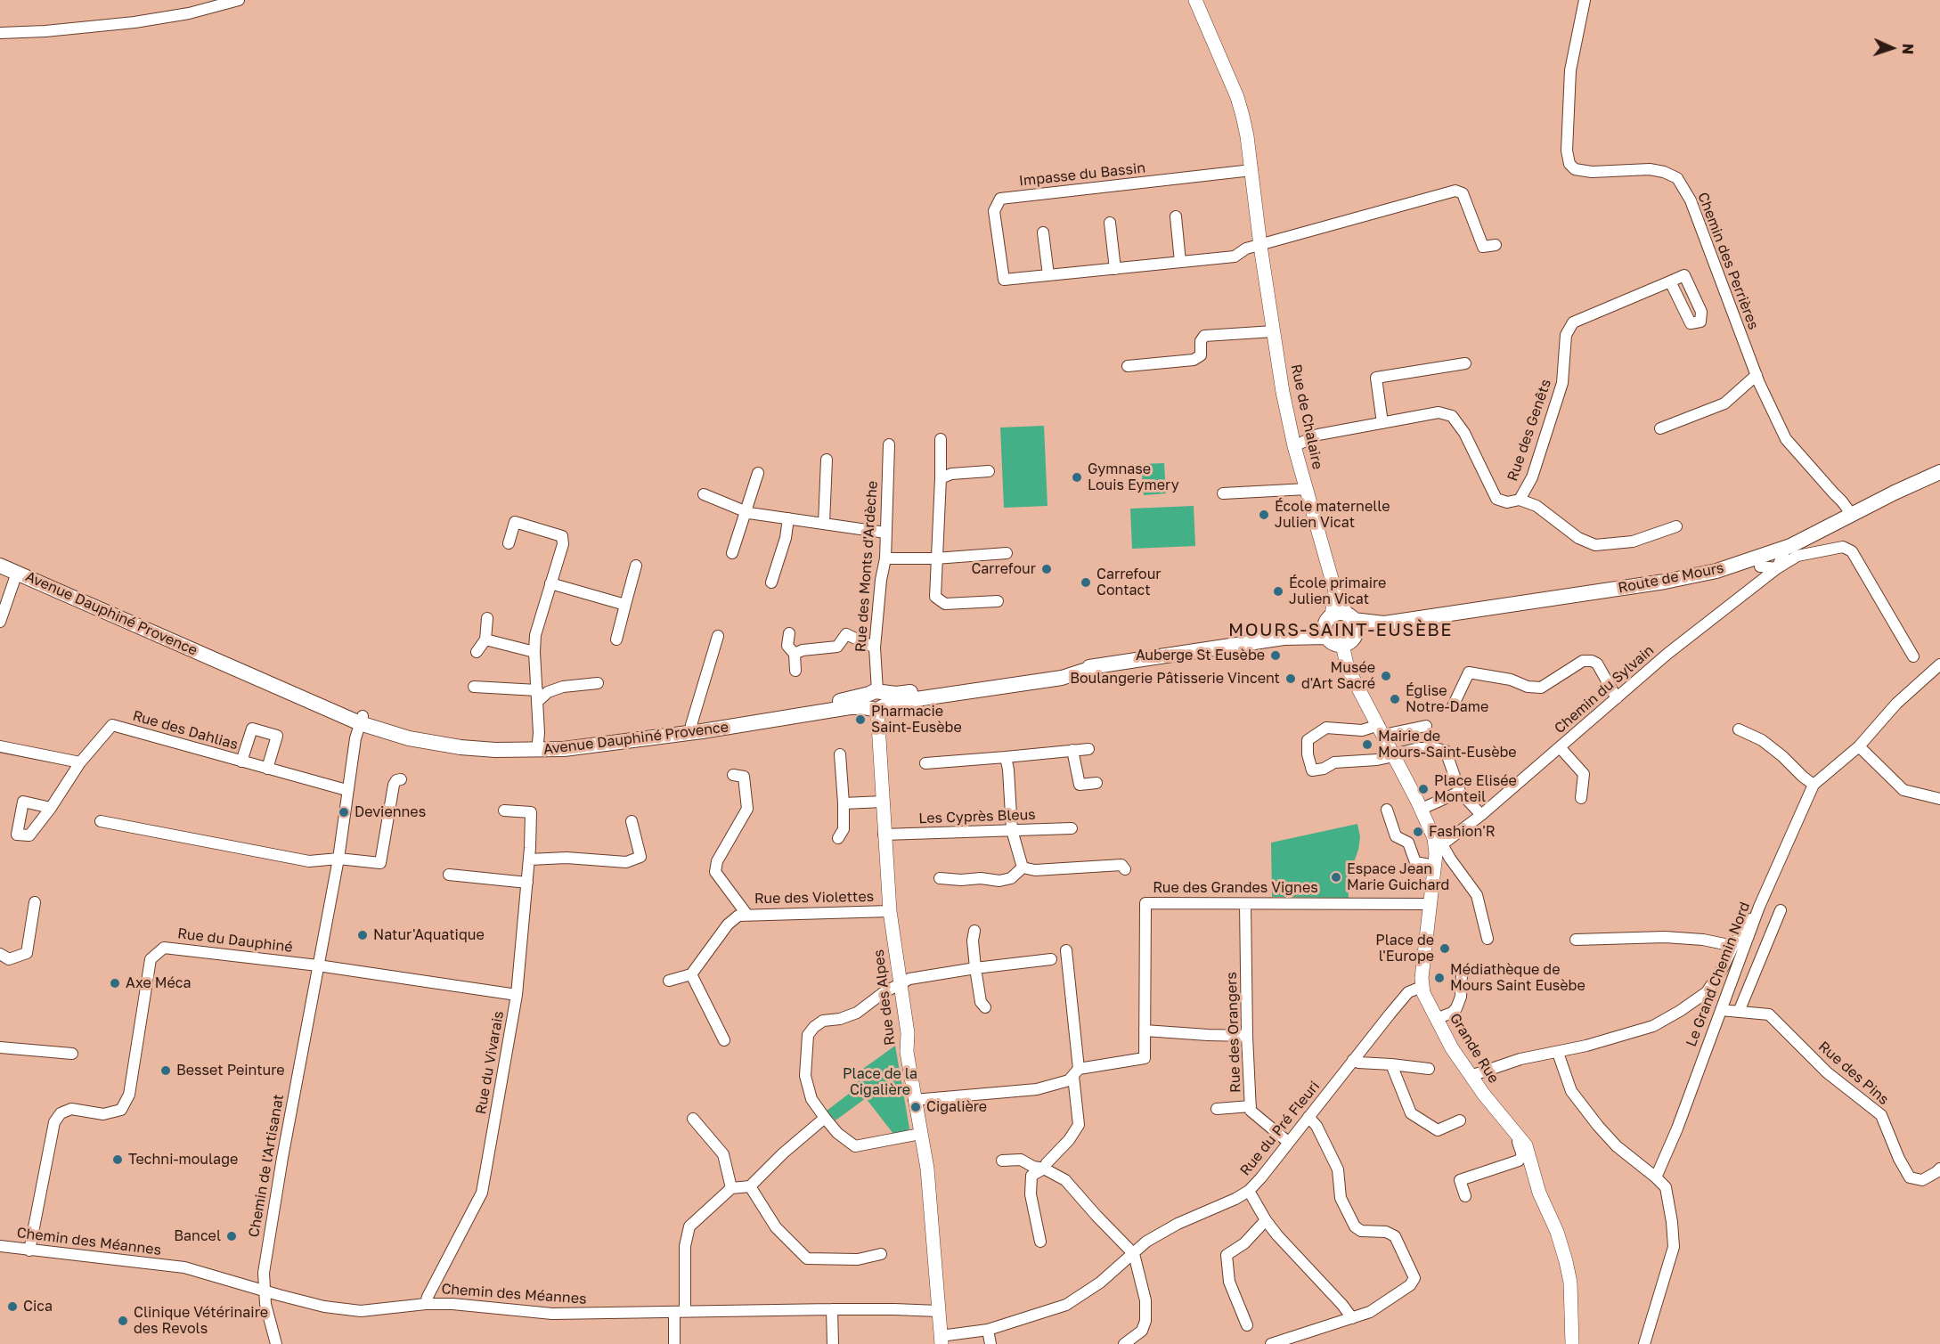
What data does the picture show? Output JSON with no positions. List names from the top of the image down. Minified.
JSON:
{"streets":{"main road":["Route de Mours","Avenue Dauphiné Provence"],"street":["Impasse du Bassin","Chemin des Perrières","Rue de Chalaire","Rue des Genêts","Rue des Monts d'Ardèche","Chemin du Sylvain","Rue des Dahlias","Les Cyprès Bleus","Rue des Grandes Vignes","Rue des Violettes","Rue du Dauphiné","Le Grand Chemin Nord","Rue des Alpes","Rue des Orangers","Grande Rue","Rue du Vivarais","Rue des Pins","Rue du Pré Fleuri","Chemin de l'Artisanat","Chemin des Méannes"]},"crossings":[["Impasse du Bassin","Rue de Chalaire"],["Chemin des Perrières","Route de Mours"],["Rue de Chalaire","Rue des Genêts"],["Rue de Chalaire","Route de Mours"],["Rue de Chalaire","Avenue Dauphiné Provence"],["Rue des Monts d'Ardèche","Avenue Dauphiné Provence"],["Rue des Monts d'Ardèche","Rue des Alpes"],["Route de Mours","Avenue Dauphiné Provence"],["Route de Mours","Grande Rue"],["Avenue Dauphiné Provence","Rue des Alpes"],["Avenue Dauphiné Provence","Chemin de l'Artisanat"],["Chemin du Sylvain","Grande Rue"],["Rue des Dahlias","Chemin de l'Artisanat"],["Les Cyprès Bleus","Rue des Alpes"],["Rue des Grandes Vignes","Rue des Alpes"],["Rue des Grandes Vignes","Rue des Orangers"],["Rue des Grandes Vignes","Grande Rue"],["Rue des Violettes","Rue des Alpes"],["Rue du Dauphiné","Rue du Vivarais"],["Rue du Dauphiné","Chemin de l'Artisanat"],["Rue du Dauphiné","Chemin des Méannes"],["Le Grand Chemin Nord","Rue des Pins"],["Rue des Alpes","Rue du Pré Fleuri"],["Rue des Alpes","Chemin des Méannes"],["Rue des Orangers","Rue du Pré Fleuri"],["Grande Rue","Rue du Pré Fleuri"],["Rue du Vivarais","Chemin des Méannes"],["Chemin de l'Artisanat","Chemin des Méannes"]],"districts":["MOURS-SAINT-EUSÈBE"],"parks":["Place de la Cigalière"],"places":["Gymnase Louis Eymery","École maternelle Julien Vicat","Carrefour","Carrefour Contact","École primaire Julien Vicat","Auberge St Eusèbe","Musée d'Art Sacré","Boulangerie Pâtisserie Vincent","Église Notre-Dame","Pharmacie Saint-Eusèbe","Mairie de Mours-Saint-Eusèbe","Place Elisée Monteil","Deviennes","Fashion'R","Espace Jean Marie Guichard","Natur'Aquatique","Place de l'Europe","Médiathèque de Mours Saint Eusèbe","Axe Méca","Besset Peinture","Cigalière","Techni-moulage","Bancel","Cica","Clinique Vétérinaire des Revols"],"north":"right"}
